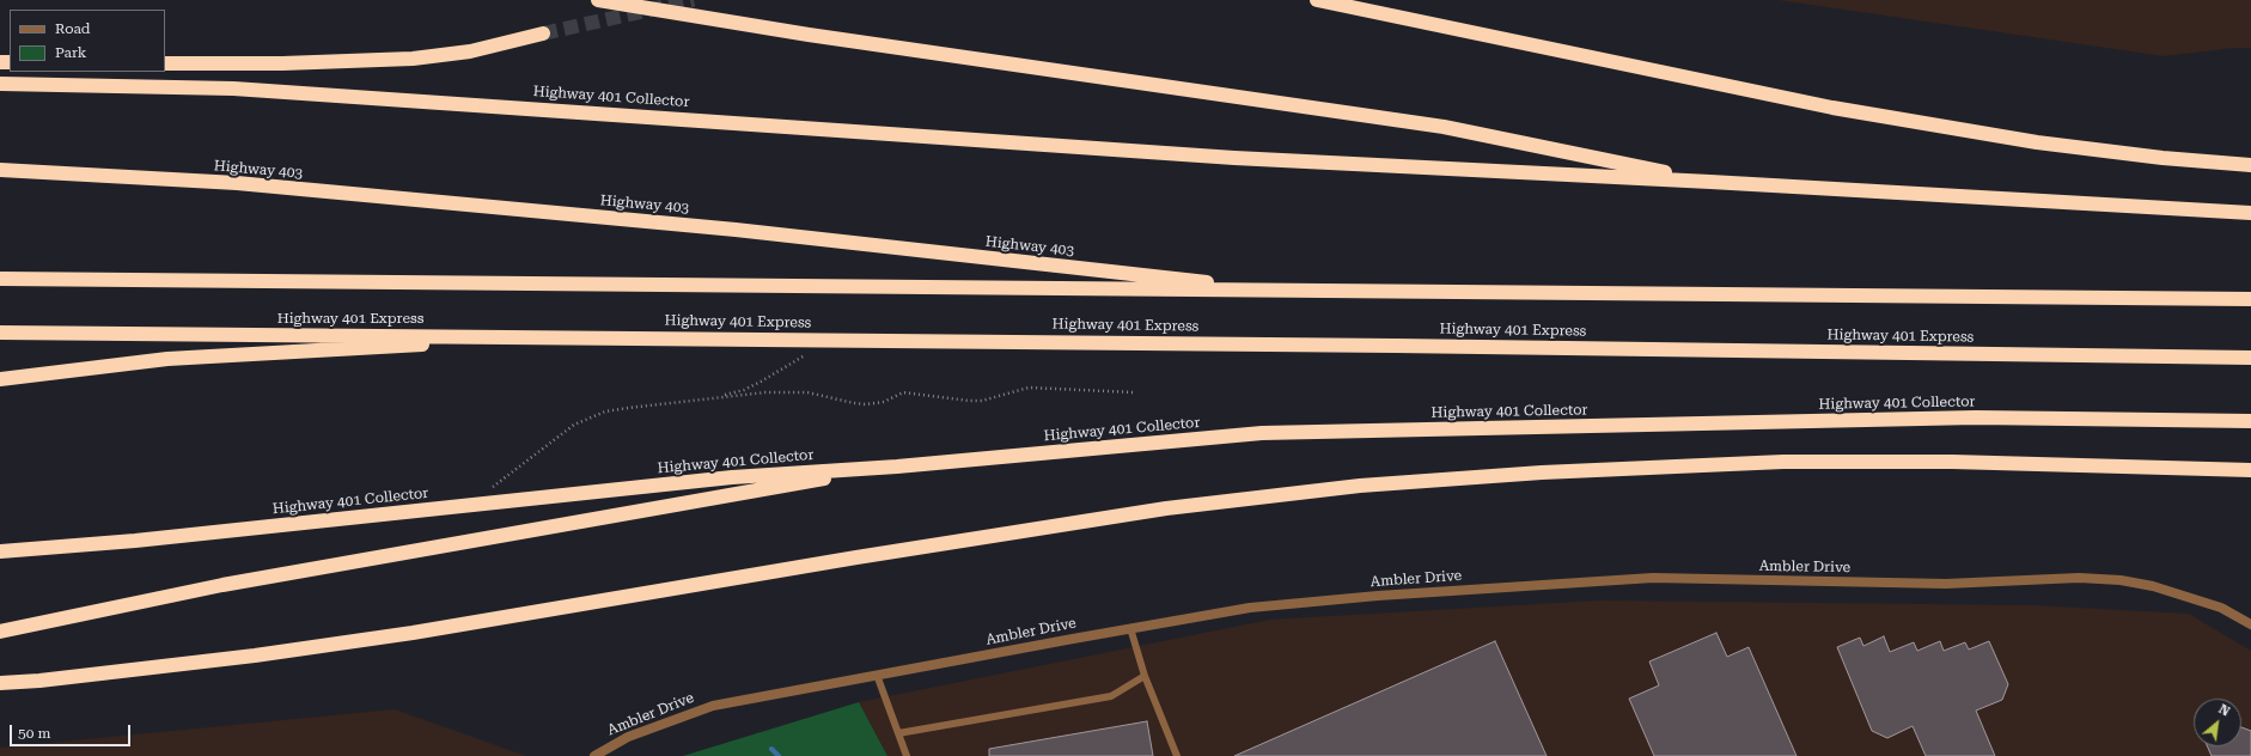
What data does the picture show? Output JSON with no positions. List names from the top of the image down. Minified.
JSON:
{"streets":{"highway":["Highway 401 Collector","Highway 403","Highway 401 Express"],"street":["Ambler Drive"]},"legend":["Road","Park"],"scale_bar":"50 m","north":"top right"}
